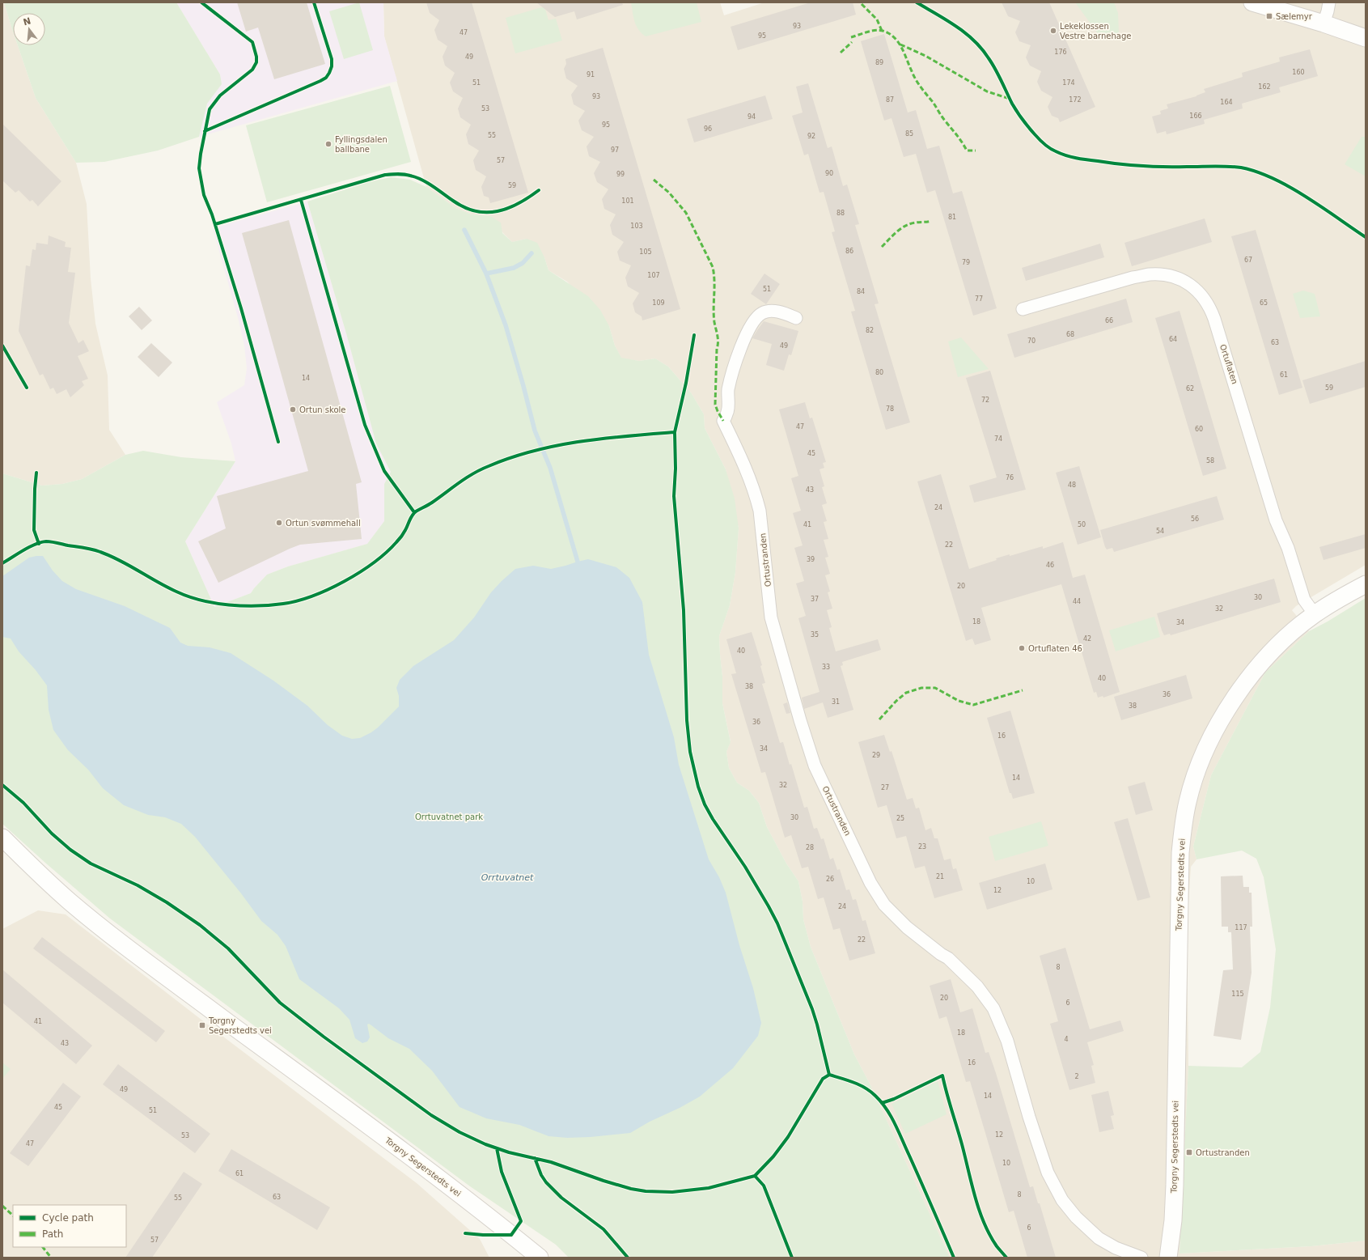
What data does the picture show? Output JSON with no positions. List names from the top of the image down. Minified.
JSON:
{"streets":{"main road":["Torgny Segerstedts vei"],"street":["Ortuflaten","Ortustranden"]},"crossings":[["Ortuflaten","Torgny Segerstedts vei"]],"water":["Orrtuvatnet"],"parks":["Orrtuvatnet park"],"places":{"transit":["Sælemyr","Torgny Segerstedts vei","Ortustranden"],"other":["Lekeklossen Vestre barnehage","Fyllingsdalen ballbane","Ortun skole","Ortun svømmehall","Ortuflaten 46"]},"house_numbers":["93","47","95","176","49","89","160","91","51","174","162","93","87","172","164","53","166","94","95","96","85","55","92","97","57","90","99","59","101","88","81","103","86","105","67","79","107","51","84","77","109","65","66","82","68","64","70","63","49","80","61","14","59","62","72","78","47","60","74","45","58","76","48","43","24","56","41","50","54","22","39","46","20","30","37","44","32","18","34","35","42","40","33","40","38","36","31","38","36","16","34","29","14","32","27","30","25","23","28","21","26","10","12","24","117","22","8","115","20","6","41","18","4","43","16","2","49","14","45","51","12","53","47","10","61","8","63","55","6","57"],"legend":["Cycle path","Path"],"north":"top"}
